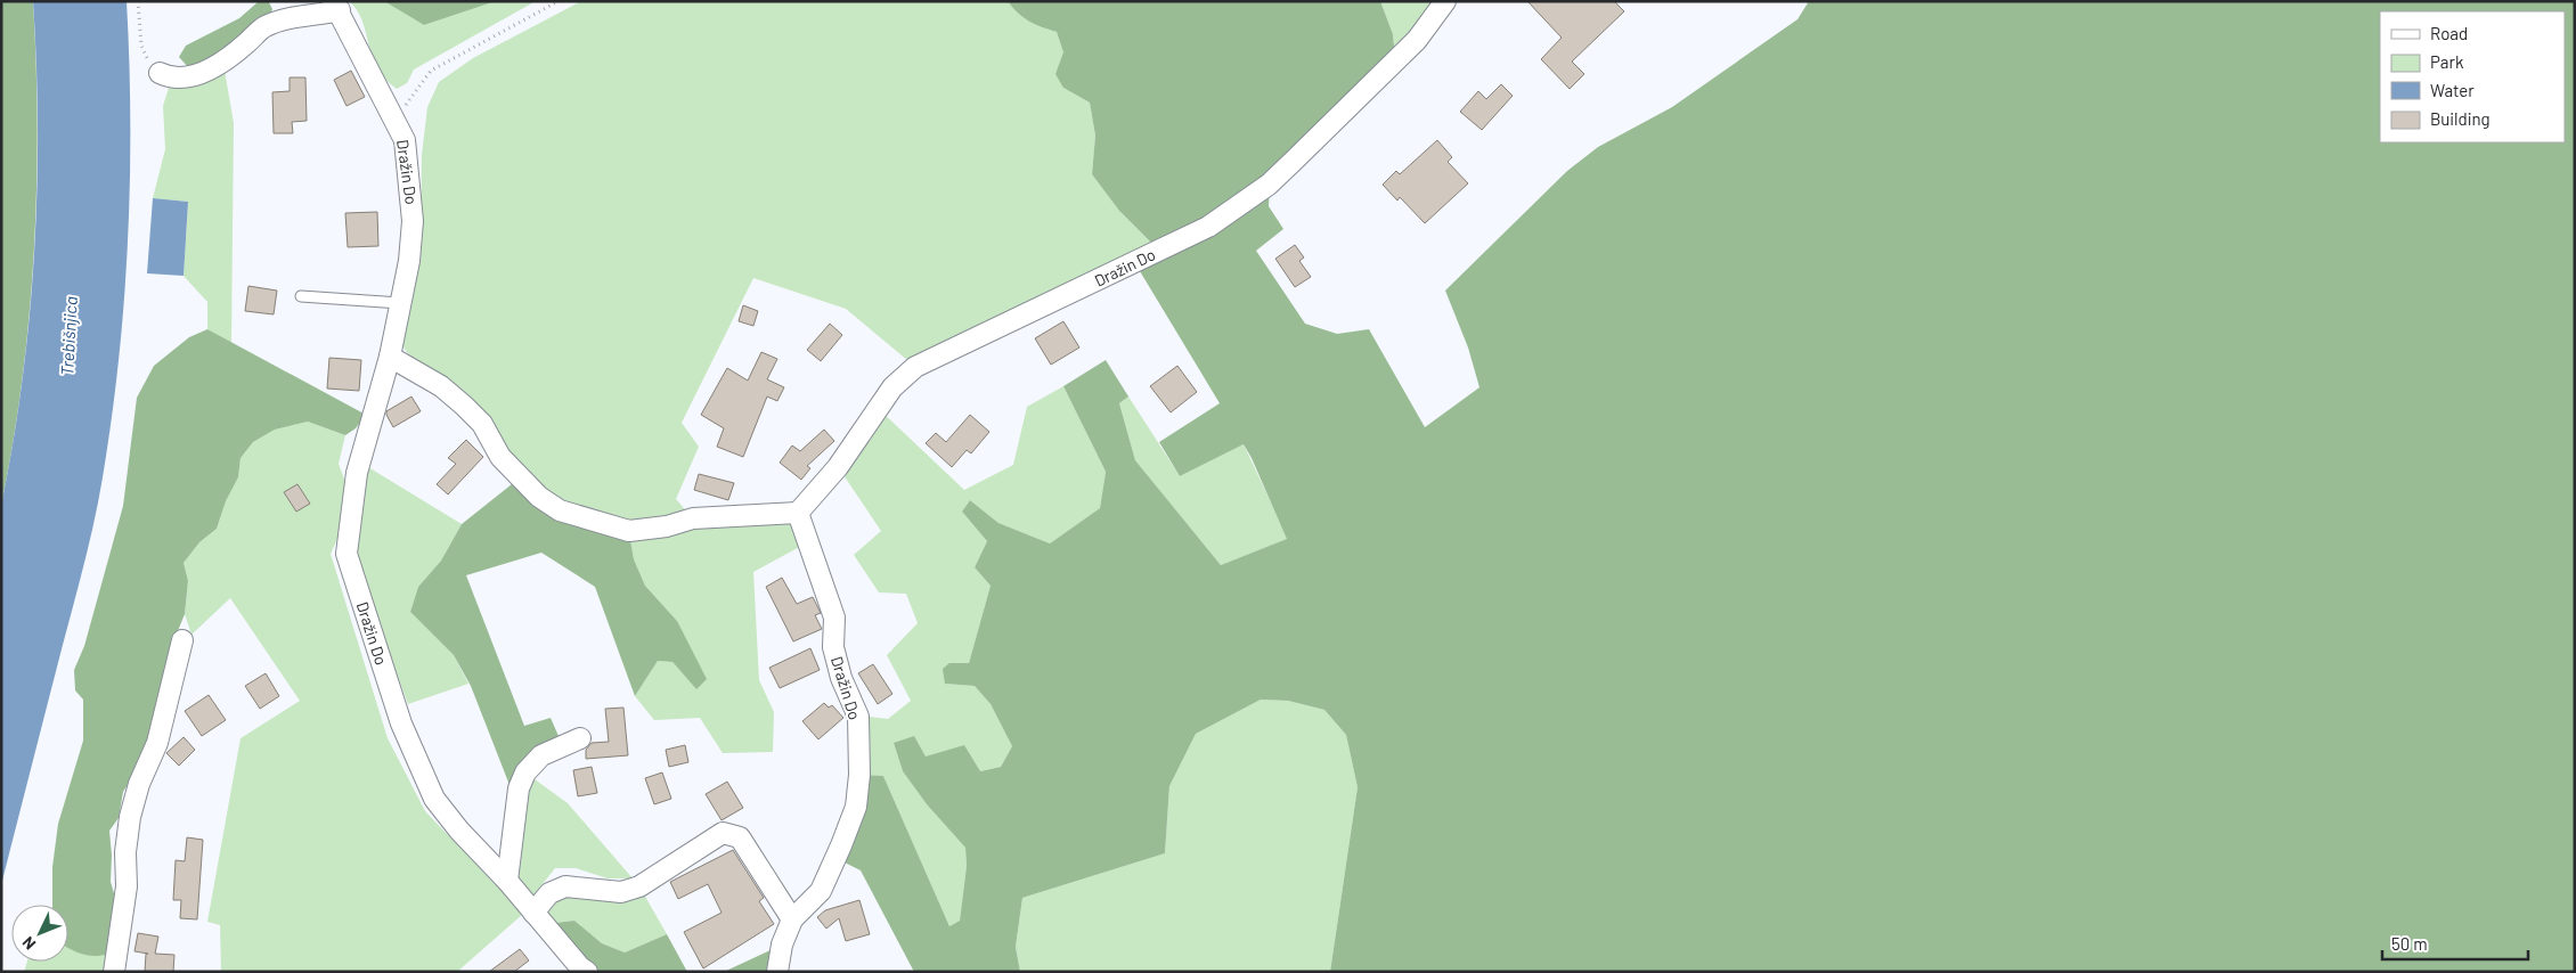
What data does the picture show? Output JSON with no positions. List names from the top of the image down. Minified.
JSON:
{"streets":{"street":["Dražin Do"]},"water":["Trebišnjica"],"legend":["Road","Park","Water","Building"],"scale_bar":"50 m","north":"bottom left"}
